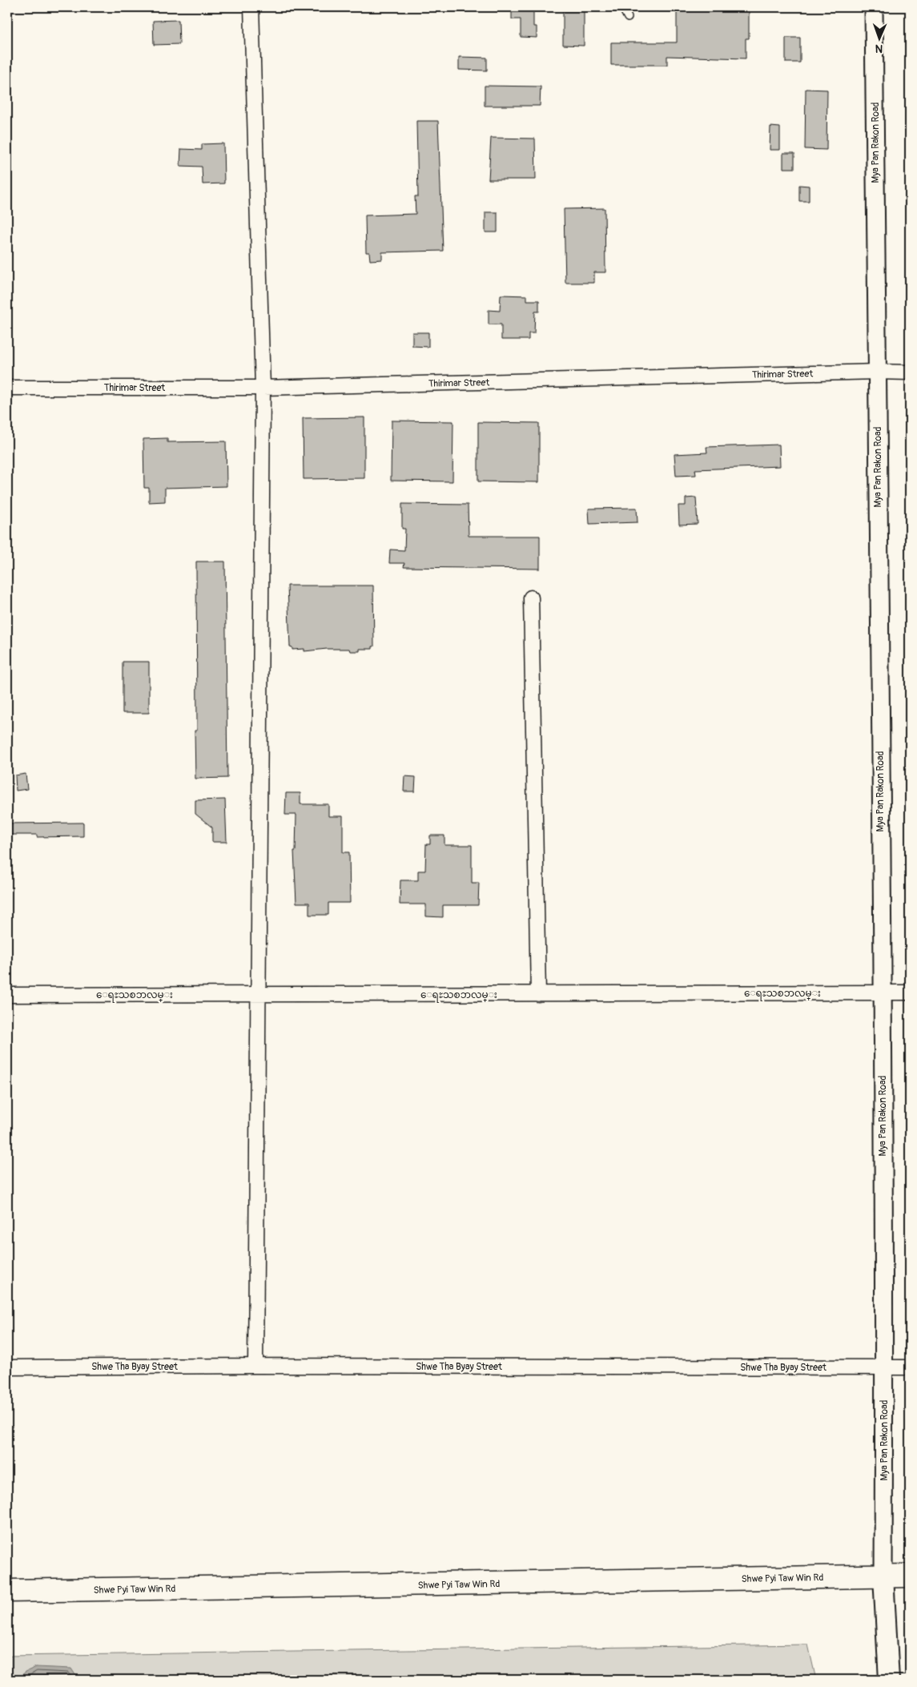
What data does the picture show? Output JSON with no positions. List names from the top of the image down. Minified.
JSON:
{"streets":{"main road":["Shwe Pyi Taw Win Rd"],"street":["Mya Pan Rakon Road","Thirimar Street","ေရႊသစၥာလမ္း","Shwe Tha Byay Street"]},"crossings":[["Mya Pan Rakon Road","Thirimar Street"],["Mya Pan Rakon Road","ေရႊသစၥာလမ္း"],["Mya Pan Rakon Road","Shwe Tha Byay Street"],["Mya Pan Rakon Road","Shwe Pyi Taw Win Rd"]],"north":"bottom"}
